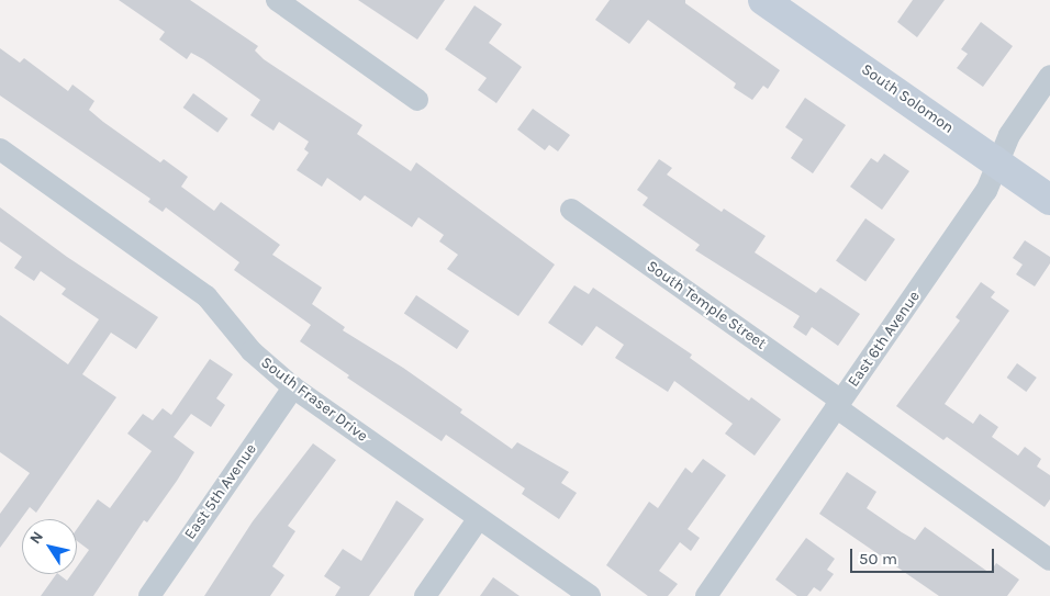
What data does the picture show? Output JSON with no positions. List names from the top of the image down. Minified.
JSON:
{"streets":{"street":["South Solomon","South Temple Street","East 6th Avenue","South Fraser Drive","East 5th Avenue"]},"crossings":[["South Solomon","East 6th Avenue"],["South Temple Street","East 6th Avenue"],["South Fraser Drive","East 5th Avenue"]],"scale_bar":"50 m","north":"top left"}
